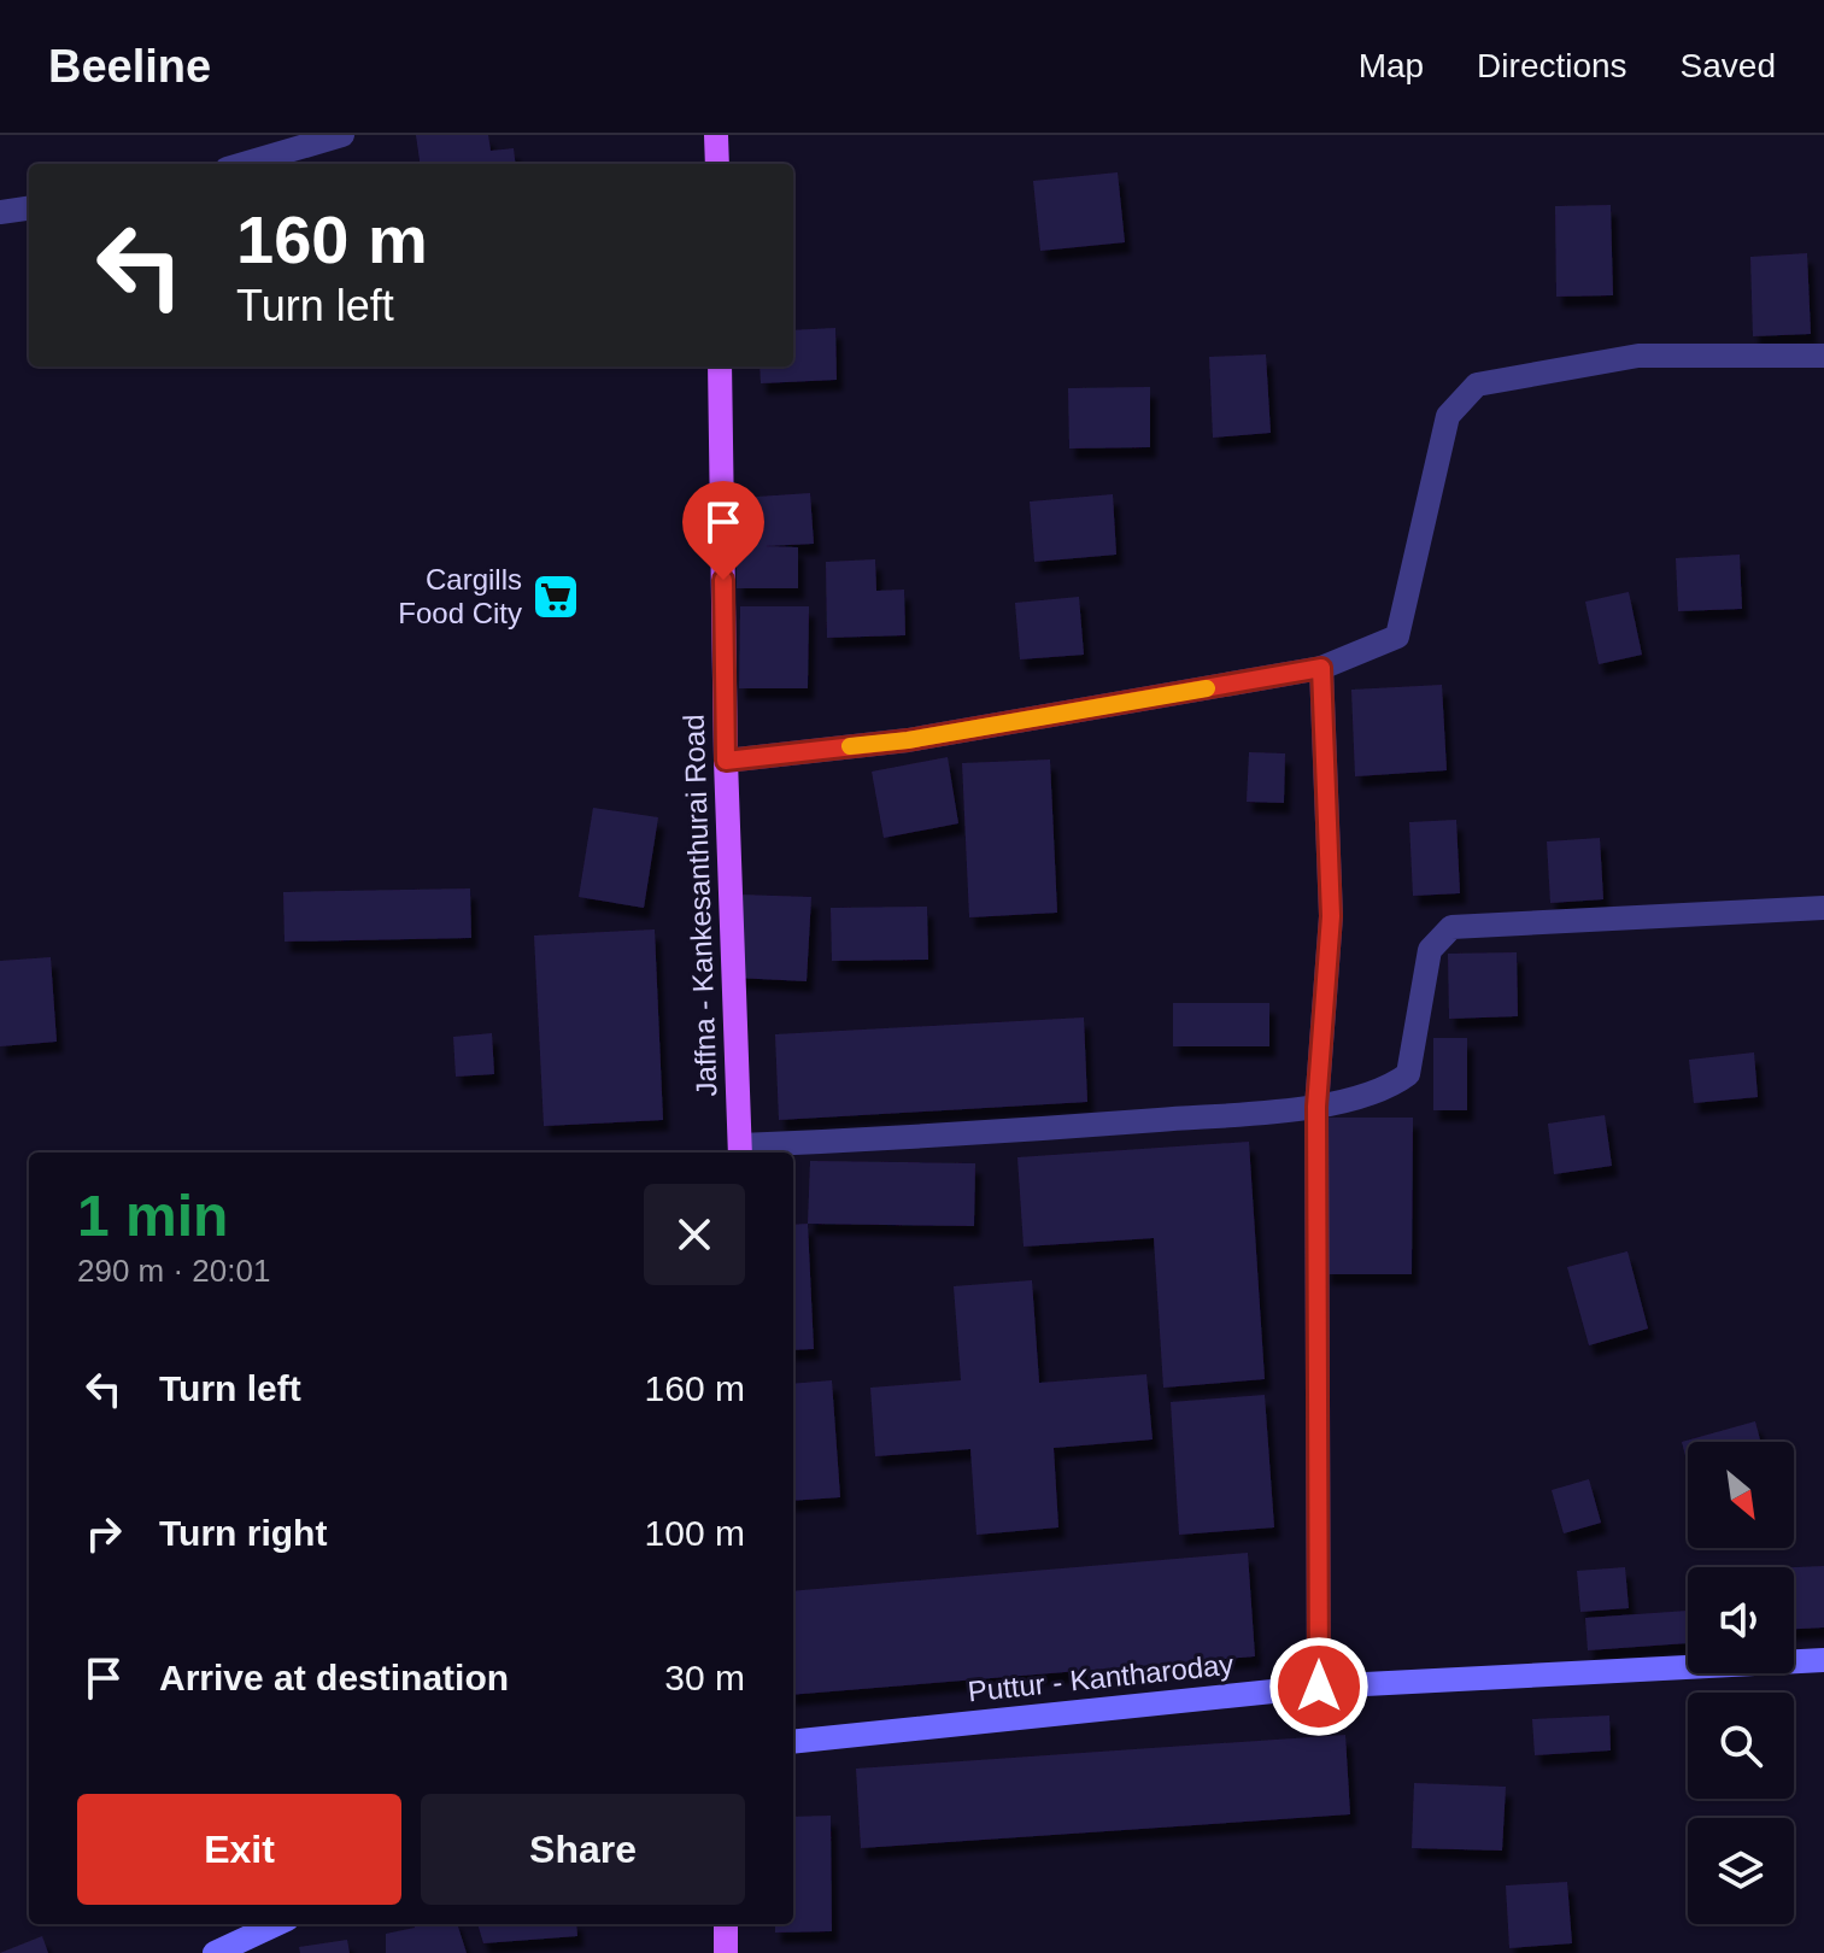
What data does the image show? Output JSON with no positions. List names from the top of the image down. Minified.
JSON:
{"streets":{"main road":["Jaffna - Kankesanthurai Road","Puttur - Kantharoday"]},"places":{"supermarket":["Cargills Food City"]},"north":"bottom right","page":{"header":"Beeline","nav":["Map","Directions","Saved"],"turn":["160 m","Turn left"],"heading":["1 min","290 m · 20:01"],"list":[{"name":"Turn left","value":"160 m"},{"name":"Turn right","value":"100 m"},{"name":"Arrive at destination","value":"30 m"}],"buttons":["Exit","Share"]}}
